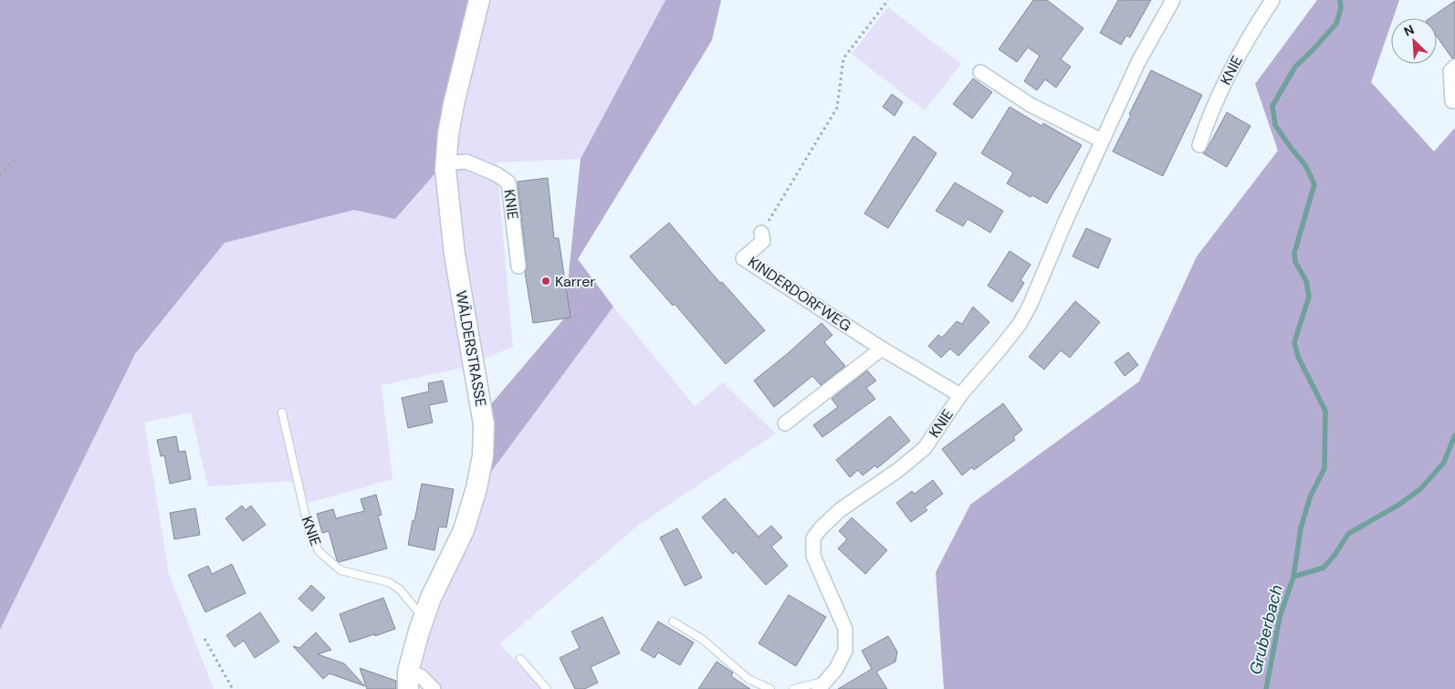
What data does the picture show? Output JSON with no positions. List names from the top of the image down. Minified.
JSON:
{"streets":{"street":["KNIE","KINDERDORFWEG","WÄLDERSTRASSE"]},"crossings":[["KNIE","KINDERDORFWEG"],["KNIE","WÄLDERSTRASSE"]],"water":["Gruberbach"],"places":["Karrer"],"north":"top left"}
